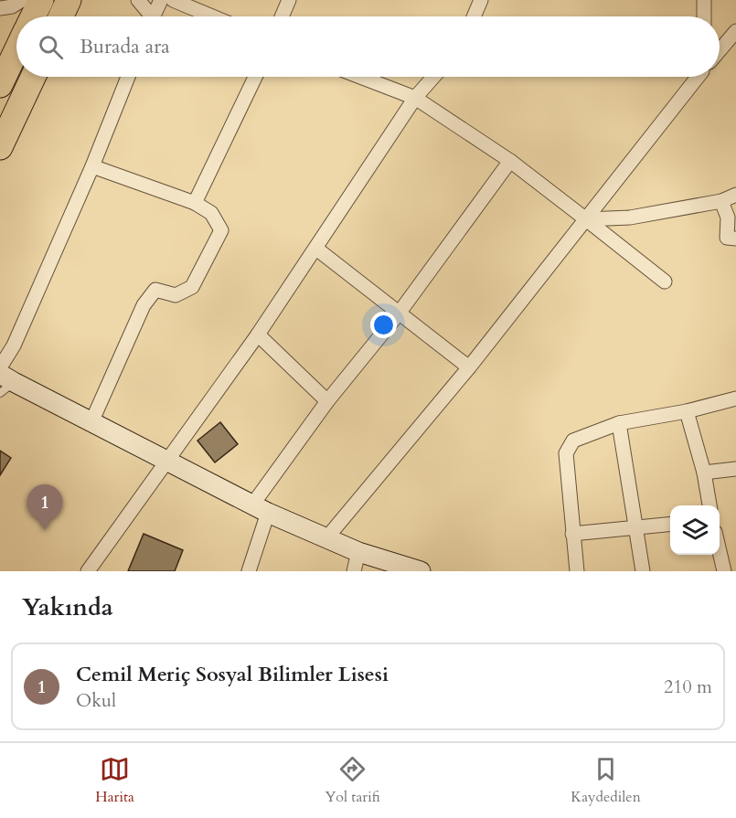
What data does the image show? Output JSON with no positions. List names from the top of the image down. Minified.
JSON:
{"page":{"search":"Burada ara","pins":"1","heading":"Yakında","list":[{"mark":"1","name":"Cemil Meriç Sosyal Bilimler Lisesi","note":"Okul","value":"210 m"}],"nav":["Harita","Yol tarifi","Kaydedilen"]}}
